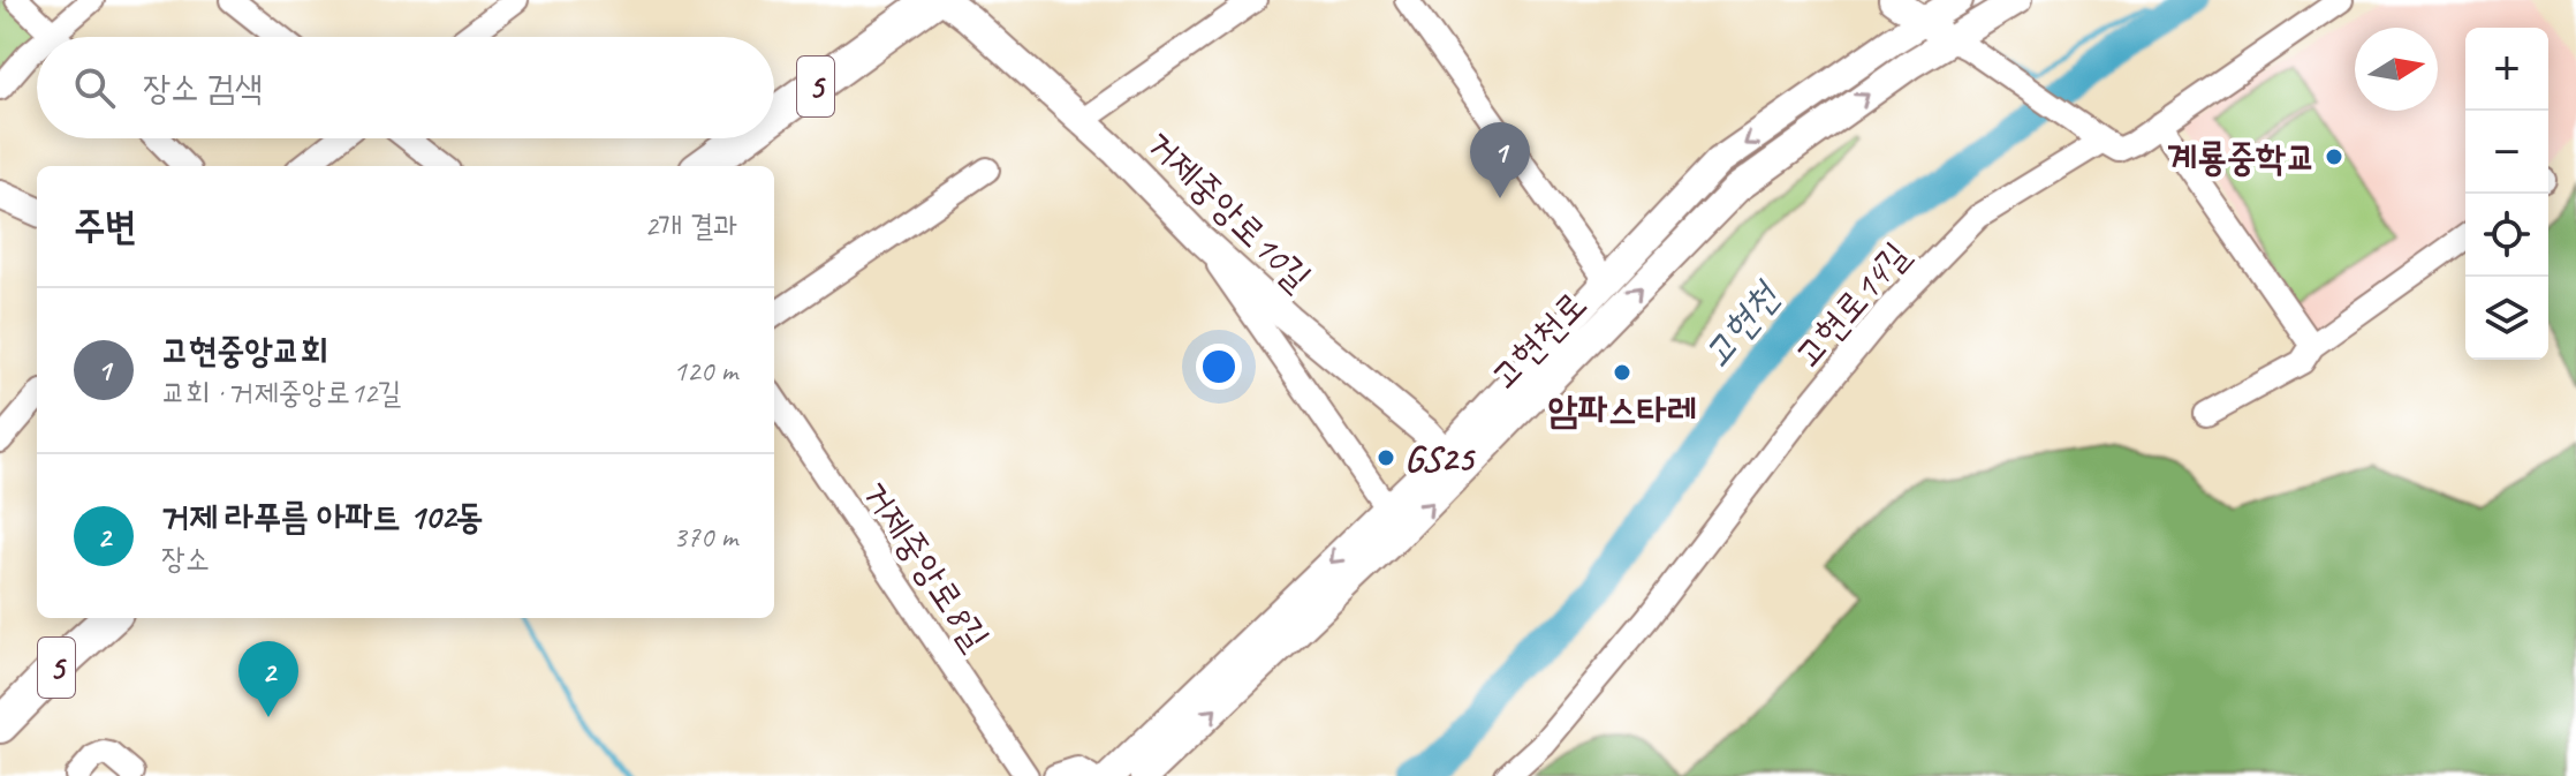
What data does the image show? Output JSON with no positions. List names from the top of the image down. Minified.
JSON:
{"streets":{"main road":["5"],"street":["거제중앙로10길","고현로14길","고현천로","거제중앙로8길"]},"crossings":[["거제중앙로10길","고현천로"]],"water":["고현천"],"places":["계룡중학교","암파스타레","GS25"],"north":"right","page":{"map_buttons":["+","−"],"search":"장소 검색","pins":["1","2"],"heading":["주변","2개 결과"],"list":[{"mark":"1","name":"고현중앙교회","note":"교회 · 거제중앙로12길","value":"120 m"},{"mark":"2","name":"거제 라푸름 아파트 102동","note":"장소","value":"370 m"}]}}
